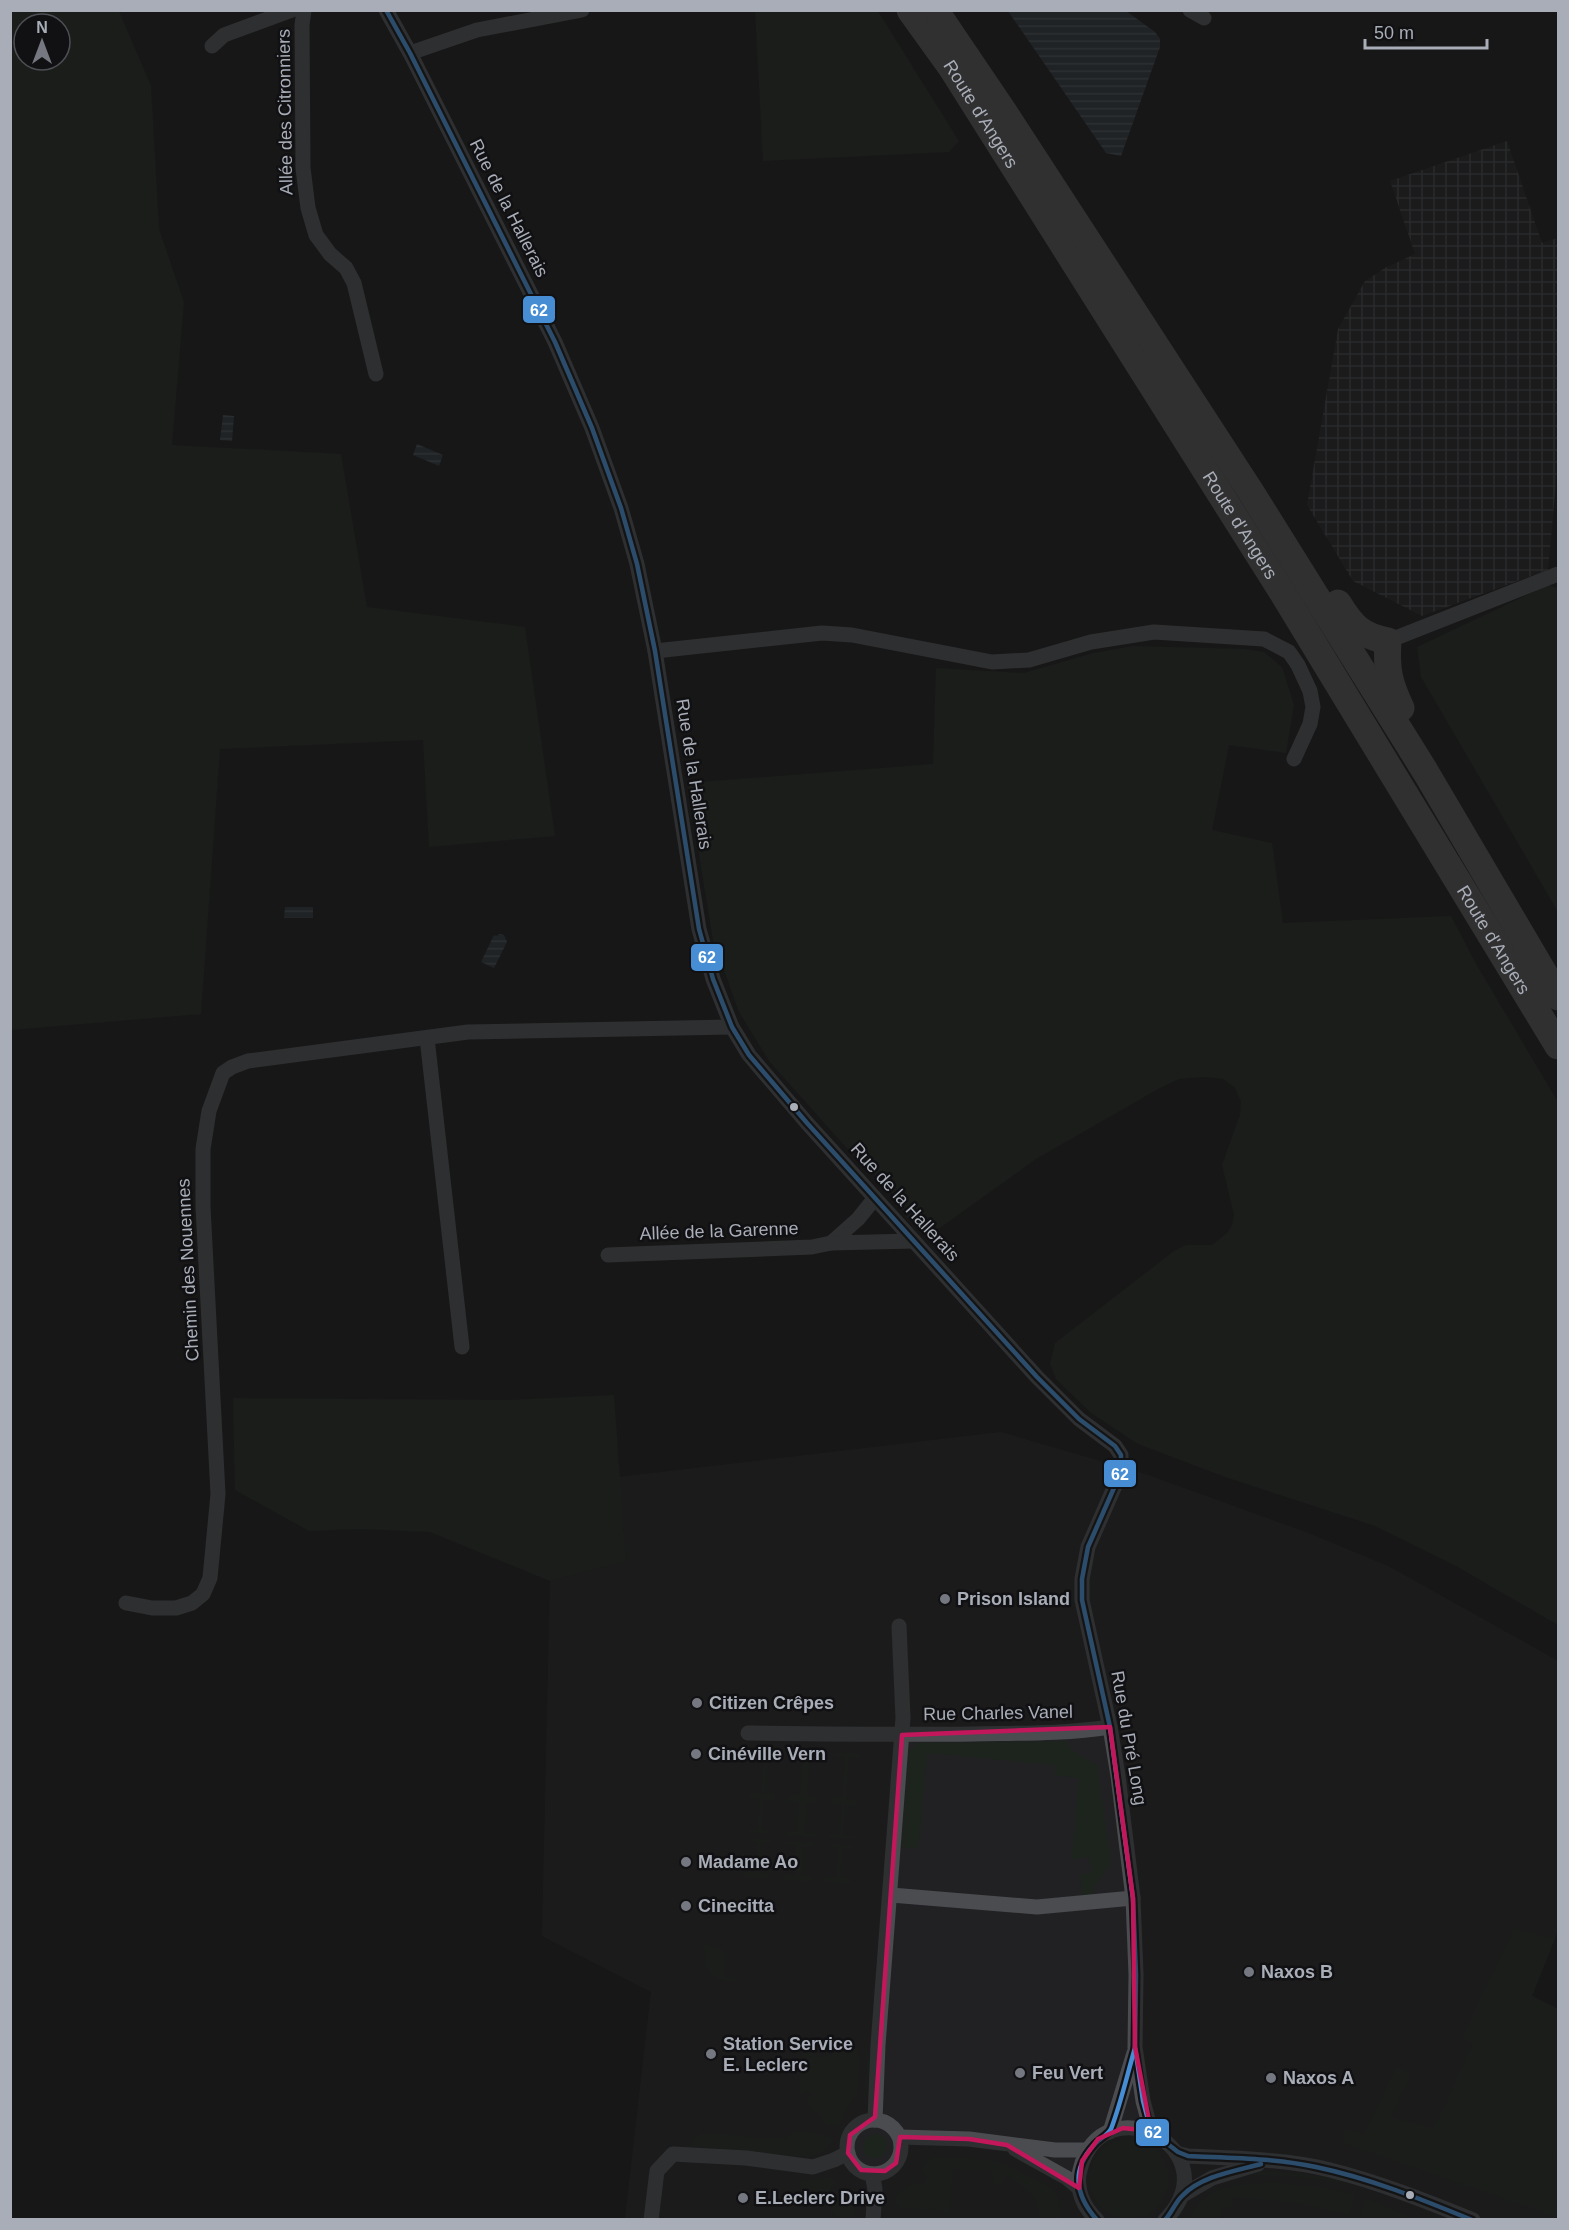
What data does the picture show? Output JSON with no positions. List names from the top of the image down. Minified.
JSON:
{"streets":{"highway":["Route d'Angers"],"street":["Allée des Citronniers","Rue de la Hallerais","Allée de la Garenne","Chemin des Nouennes","Rue Charles Vanel","Rue du Pré Long"]},"crossings":[["Rue de la Hallerais","Allée de la Garenne"],["Rue de la Hallerais","Chemin des Nouennes"],["Rue de la Hallerais","Rue du Pré Long"],["Rue Charles Vanel","Rue du Pré Long"]],"places":["Prison Island","Citizen Crêpes","Cinéville Vern","Madame Ao","Cinecitta","Naxos B","Station Service E. Leclerc","Feu Vert","Naxos A","E.Leclerc Drive"],"lines":["transit line 62"],"scale_bar":"50 m","north":"top"}
